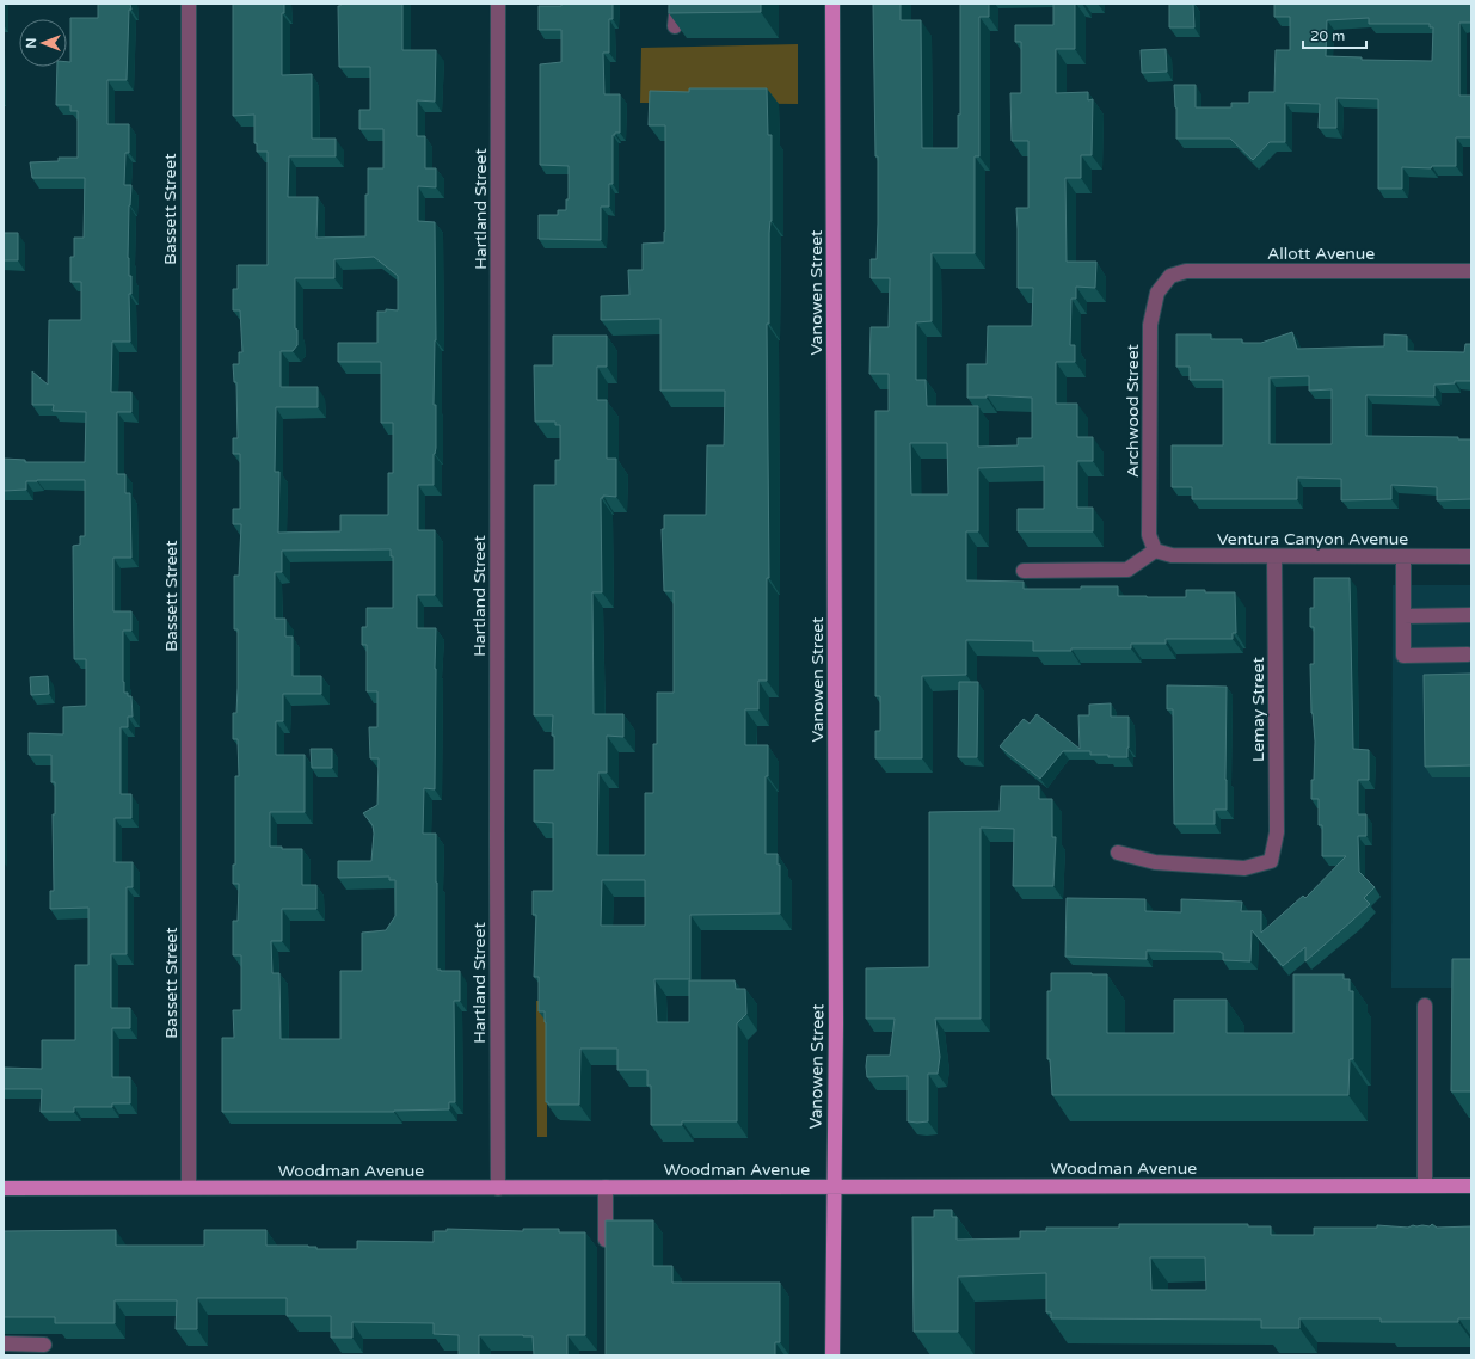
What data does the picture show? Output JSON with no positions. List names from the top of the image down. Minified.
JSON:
{"streets":{"main road":["Vanowen Street","Woodman Avenue"],"street":["Bassett Street","Hartland Street","Allott Avenue","Archwood Street","Ventura Canyon Avenue","Lemay Street"]},"crossings":[["Bassett Street","Woodman Avenue"],["Hartland Street","Woodman Avenue"],["Allott Avenue","Archwood Street"],["Vanowen Street","Woodman Avenue"],["Archwood Street","Ventura Canyon Avenue"],["Ventura Canyon Avenue","Lemay Street"]],"scale_bar":"20 m","north":"left"}
